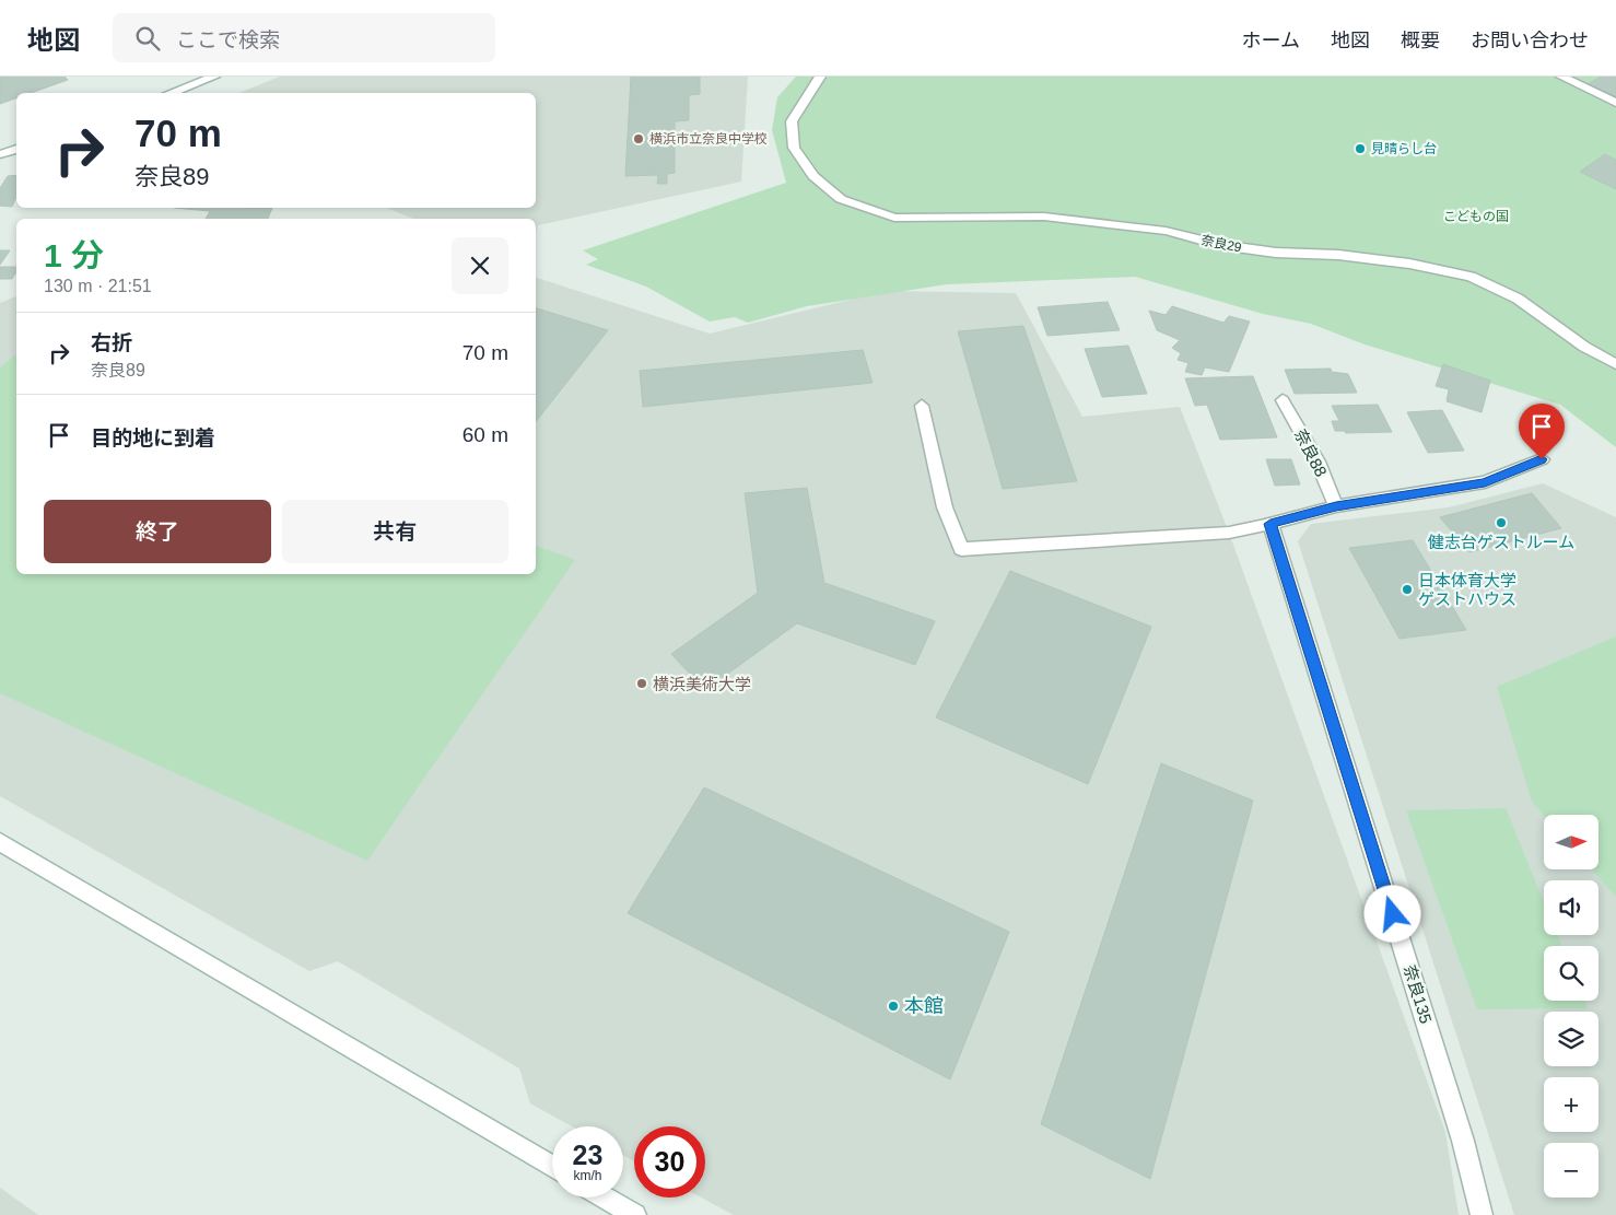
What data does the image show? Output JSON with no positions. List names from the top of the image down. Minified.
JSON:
{"streets":{"street":["奈良29","奈良88","奈良135"]},"parks":["こどもの国"],"places":["横浜市立奈良中学校","見晴らし台","健志台ゲストルーム","日本体育大学 ゲストハウス","横浜美術大学","本館"],"north":"right","page":{"header":"地図","search":"ここで検索","nav":["ホーム","地図","概要","お問い合わせ"],"turn":["70 m","奈良89"],"heading":["1 分","130 m · 21:51"],"list":[{"name":"右折","note":"奈良89","value":"70 m"},{"name":"目的地に到着","value":"60 m"}],"buttons":["終了","共有"],"map_buttons":["+","−"],"speed":"23 km/h","limit":"30"}}
